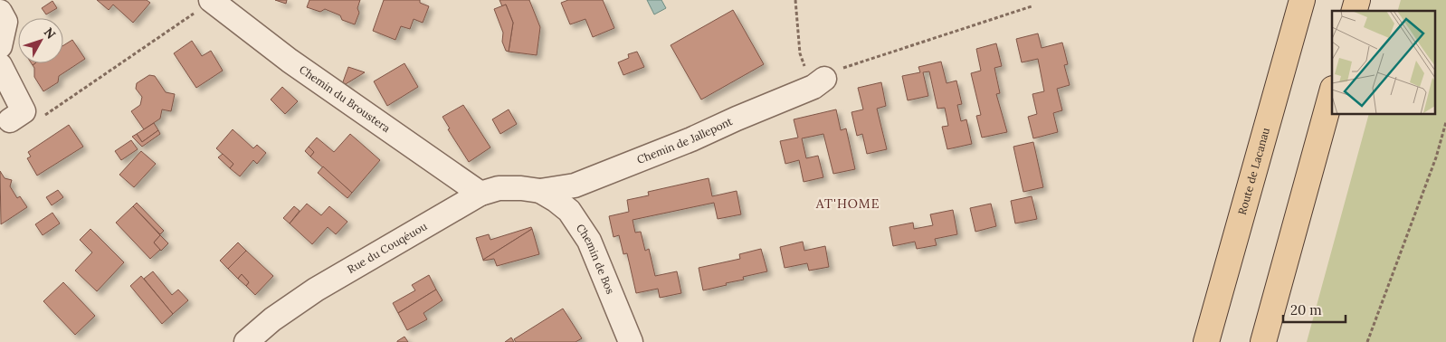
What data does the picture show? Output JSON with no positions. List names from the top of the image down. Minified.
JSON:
{"streets":{"main road":["Route de Lacanau"],"street":["Chemin du Broustera","Chemin de Jallepont","Rue du Couqéuou","Chemin de Bos"]},"crossings":[["Chemin du Broustera","Rue du Couqéuou"],["Chemin de Jallepont","Rue du Couqéuou"],["Chemin de Jallepont","Chemin de Bos"],["Rue du Couqéuou","Chemin de Bos"]],"districts":["AT'HOME"],"scale_bar":"20 m","north":"top right"}
